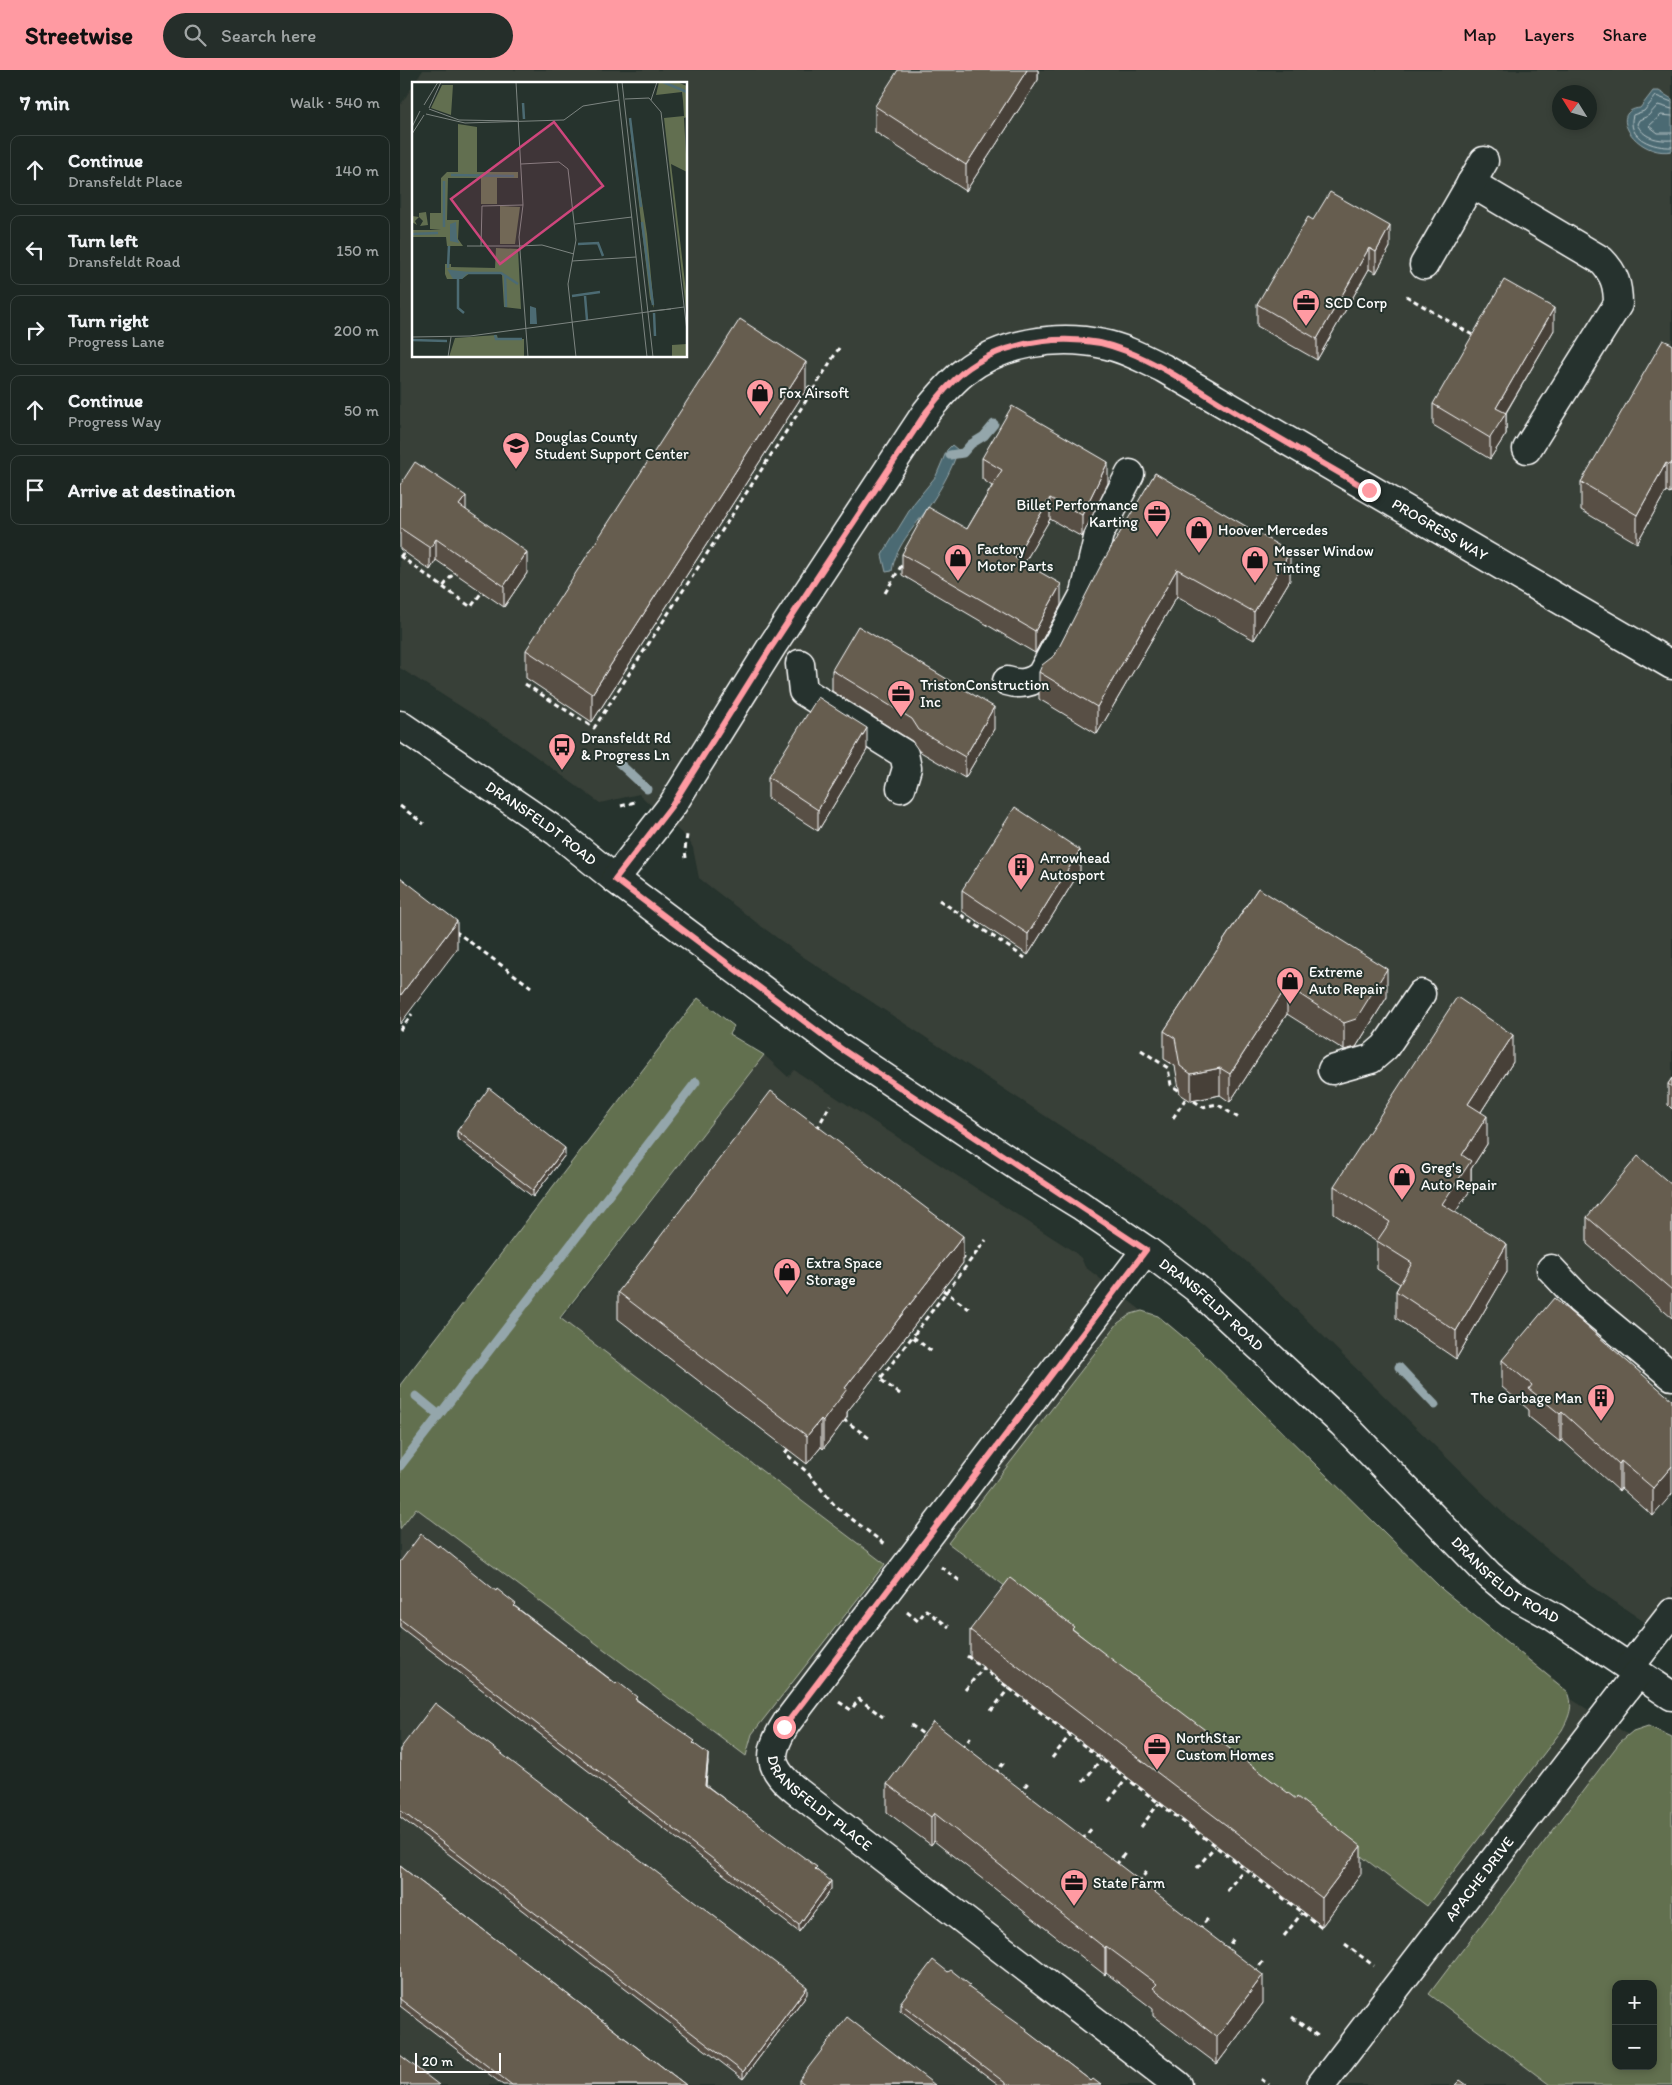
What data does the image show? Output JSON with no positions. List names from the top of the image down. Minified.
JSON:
{"streets":{"street":["PROGRESS WAY","DRANSFELDT ROAD","DRANSFELDT PLACE","APACHE DRIVE"]},"crossings":[["PROGRESS WAY","DRANSFELDT ROAD"],["DRANSFELDT ROAD","DRANSFELDT PLACE"],["DRANSFELDT ROAD","APACHE DRIVE"]],"places":{"office":["SCD Corp","Billet Performance Karting","TristonConstruction Inc","NorthStar Custom Homes","State Farm"],"shop":["Fox Airsoft","Hoover Mercedes","Factory Motor Parts","Messer Window Tinting","Extreme Auto Repair","Greg's Auto Repair","Extra Space Storage"],"school or university":["Douglas County Student Support Center"],"bus stop":["Dransfeldt Rd & Progress Ln"],"building":["Arrowhead Autosport","The Garbage Man"]},"scale_bar":"20 m","north":"top left","page":{"header":"Streetwise","search":"Search here","nav":["Map","Layers","Share"],"heading":["7 min","Walk · 540 m"],"list":[["Continue","Dransfeldt Place","140 m"],["Turn left","Dransfeldt Road","150 m"],["Turn right","Progress Lane","200 m"],["Continue","Progress Way","50 m"],"Arrive at destination"],"map_buttons":["+","−"],"scale":"20 m"}}
